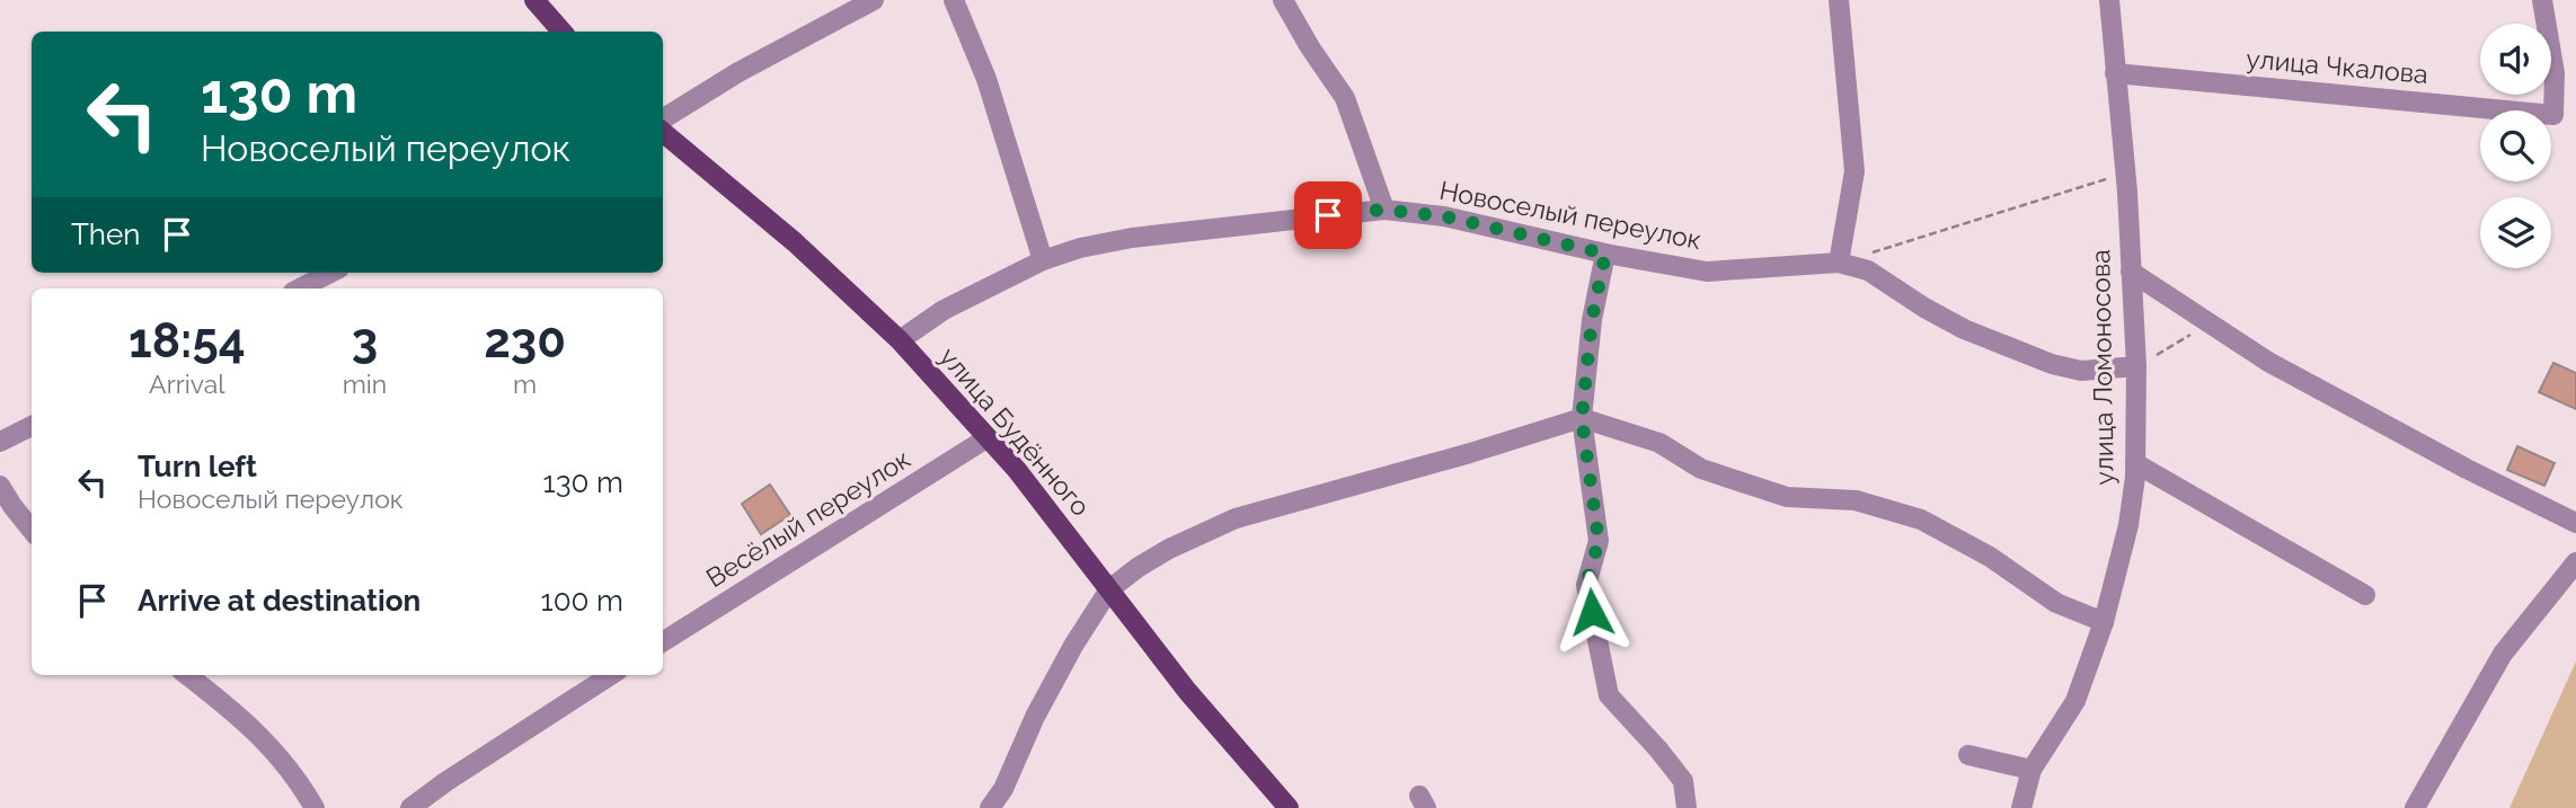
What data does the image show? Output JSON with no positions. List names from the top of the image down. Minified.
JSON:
{"streets":{"main road":["улица Будённого"],"street":["улица Чкалова","Новоселый переулок","улица Ломоносова","Весёлый переулок"]},"crossings":[["улица Чкалова","улица Ломоносова"],["Новоселый переулок","улица Ломоносова"],["Новоселый переулок","улица Будённого"],["улица Будённого","Весёлый переулок"]],"page":{"turn":["130 m","Новоселый переулок"],"then":"Then","eta":["18:54","Arrival","3","min","230","m"],"list":[{"name":"Turn left","note":"Новоселый переулок","value":"130 m"},{"name":"Arrive at destination","value":"100 m"}]}}
